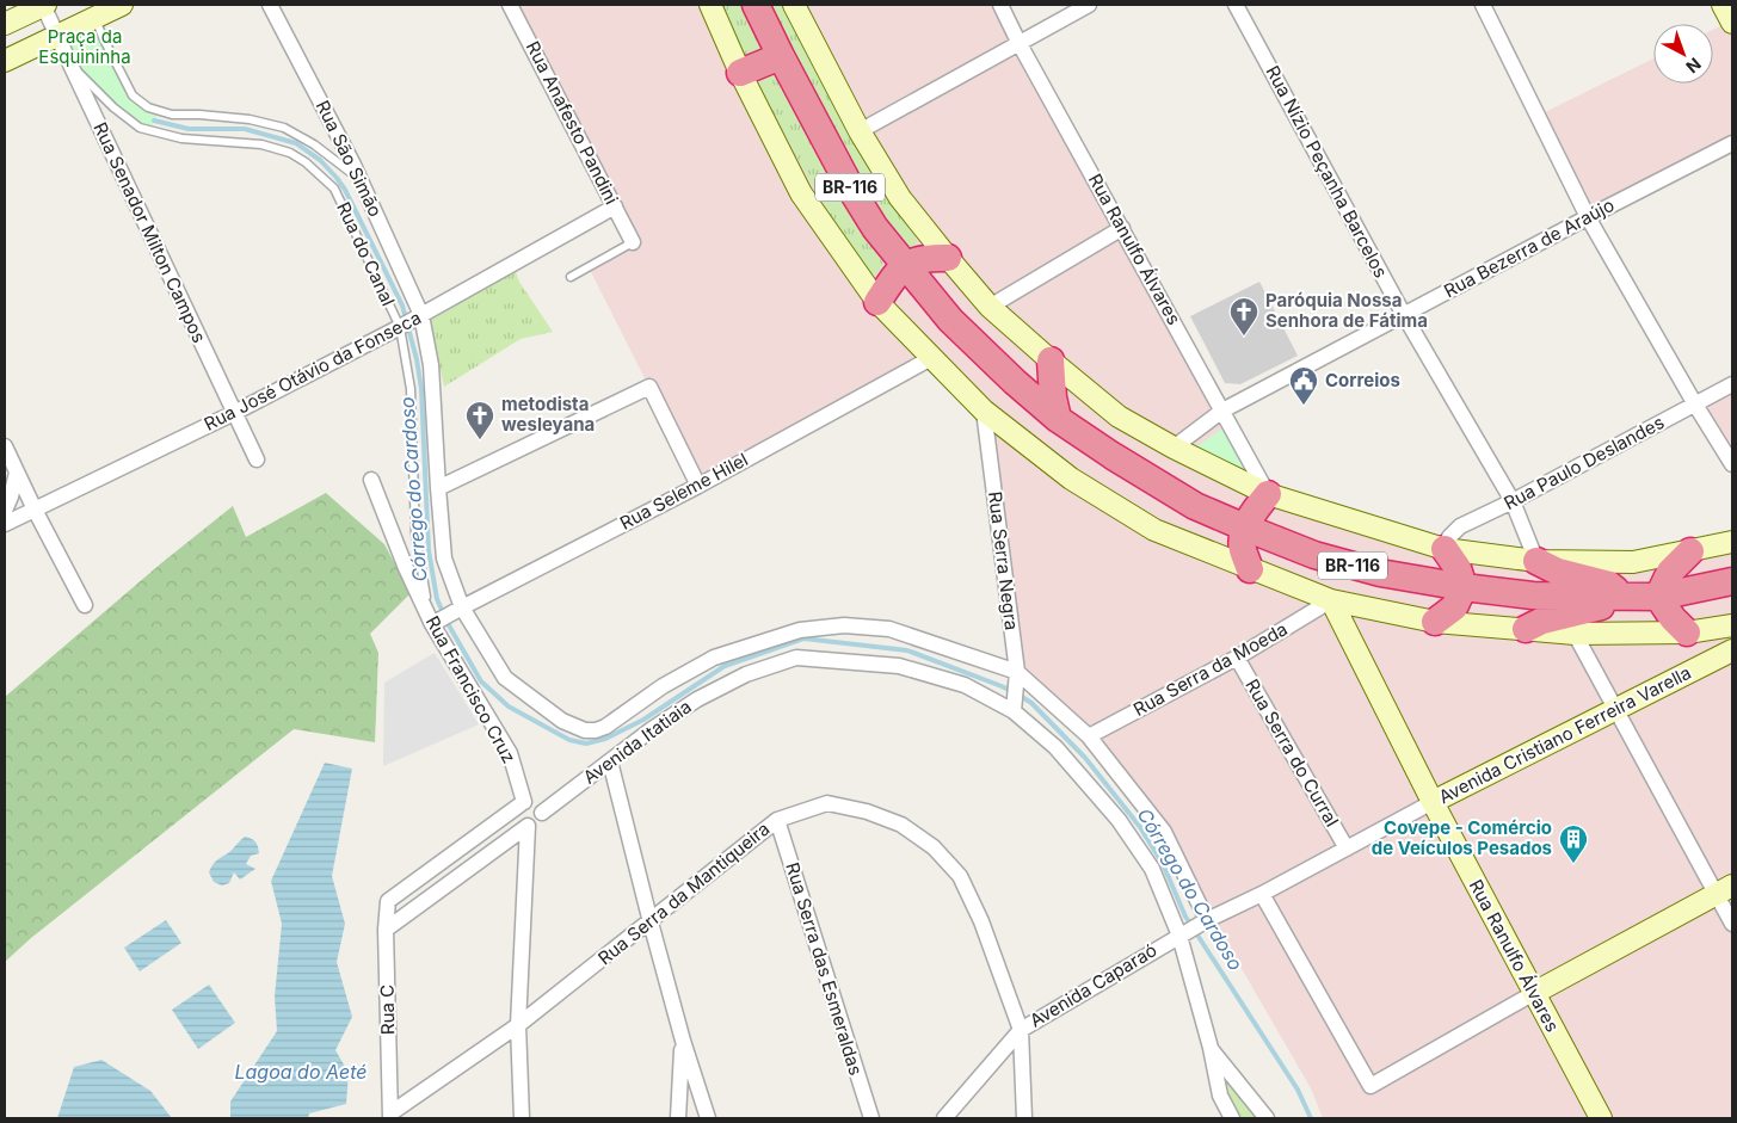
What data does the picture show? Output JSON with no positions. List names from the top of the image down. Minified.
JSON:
{"streets":{"highway":["BR-116"],"main road":["Rua Ranulfo Álvares","Avenida Cristiano Ferreira Varella"],"street":["Rua Anafesto Pandini","Rua São Simão","Rua Nízio Peçanha Barcelos","Rua Senador Milton Campos","Rua Bezerra de Araújo","Rua José Otávio da Fonseca","Rua Paulo Deslandes","Rua Seleme Hilel","Rua Serra Negra","Rua Serra da Moeda","Rua Francisco Cruz","Avenida Itatiaia","Rua Serra do Curral","Rua Serra da Mantiqueira","Rua Serra das Esmeraldas","Avenida Caparaó","Rua C"],"lane":["Rua do Canal"]},"crossings":[["Rua Anafesto Pandini","Rua José Otávio da Fonseca"],["Rua São Simão","Rua do Canal"],["Rua São Simão","Rua José Otávio da Fonseca"],["Rua Nízio Peçanha Barcelos","Rua Bezerra de Araújo"],["Rua Nízio Peçanha Barcelos","Rua Paulo Deslandes"],["Rua Senador Milton Campos","Rua do Canal"],["Rua Senador Milton Campos","Rua José Otávio da Fonseca"],["Rua Bezerra de Araújo","Rua Ranulfo Álvares"],["Rua Ranulfo Álvares","Rua Serra da Moeda"],["Rua Ranulfo Álvares","Avenida Cristiano Ferreira Varella"],["Rua do Canal","Rua José Otávio da Fonseca"],["Rua do Canal","Rua Seleme Hilel"],["Rua do Canal","Rua Francisco Cruz"],["Rua Seleme Hilel","Rua Francisco Cruz"],["Rua Seleme Hilel","Avenida Itatiaia"],["Rua Serra Negra","Avenida Itatiaia"],["Rua Serra da Moeda","Avenida Itatiaia"],["Rua Serra da Moeda","Rua Serra do Curral"],["Rua Francisco Cruz","Avenida Itatiaia"],["Rua Francisco Cruz","Rua C"],["Avenida Cristiano Ferreira Varella","Avenida Itatiaia"],["Avenida Cristiano Ferreira Varella","Rua Serra do Curral"],["Avenida Cristiano Ferreira Varella","Avenida Caparaó"],["Avenida Itatiaia","Avenida Caparaó"],["Avenida Itatiaia","Rua C"],["Rua Serra da Mantiqueira","Rua Serra das Esmeraldas"],["Rua Serra da Mantiqueira","Avenida Caparaó"],["Rua Serra da Mantiqueira","Rua C"]],"water":["Córrego do Cardoso","Lagoa do Aeté"],"parks":["Praça da Esquininha"],"places":{"church":["Paróquia Nossa Senhora de Fátima","metodista wesleyana"],"public building":["Correios"],"building":["Covepe - Comércio de Veículos Pesados"]},"north":"bottom right"}
